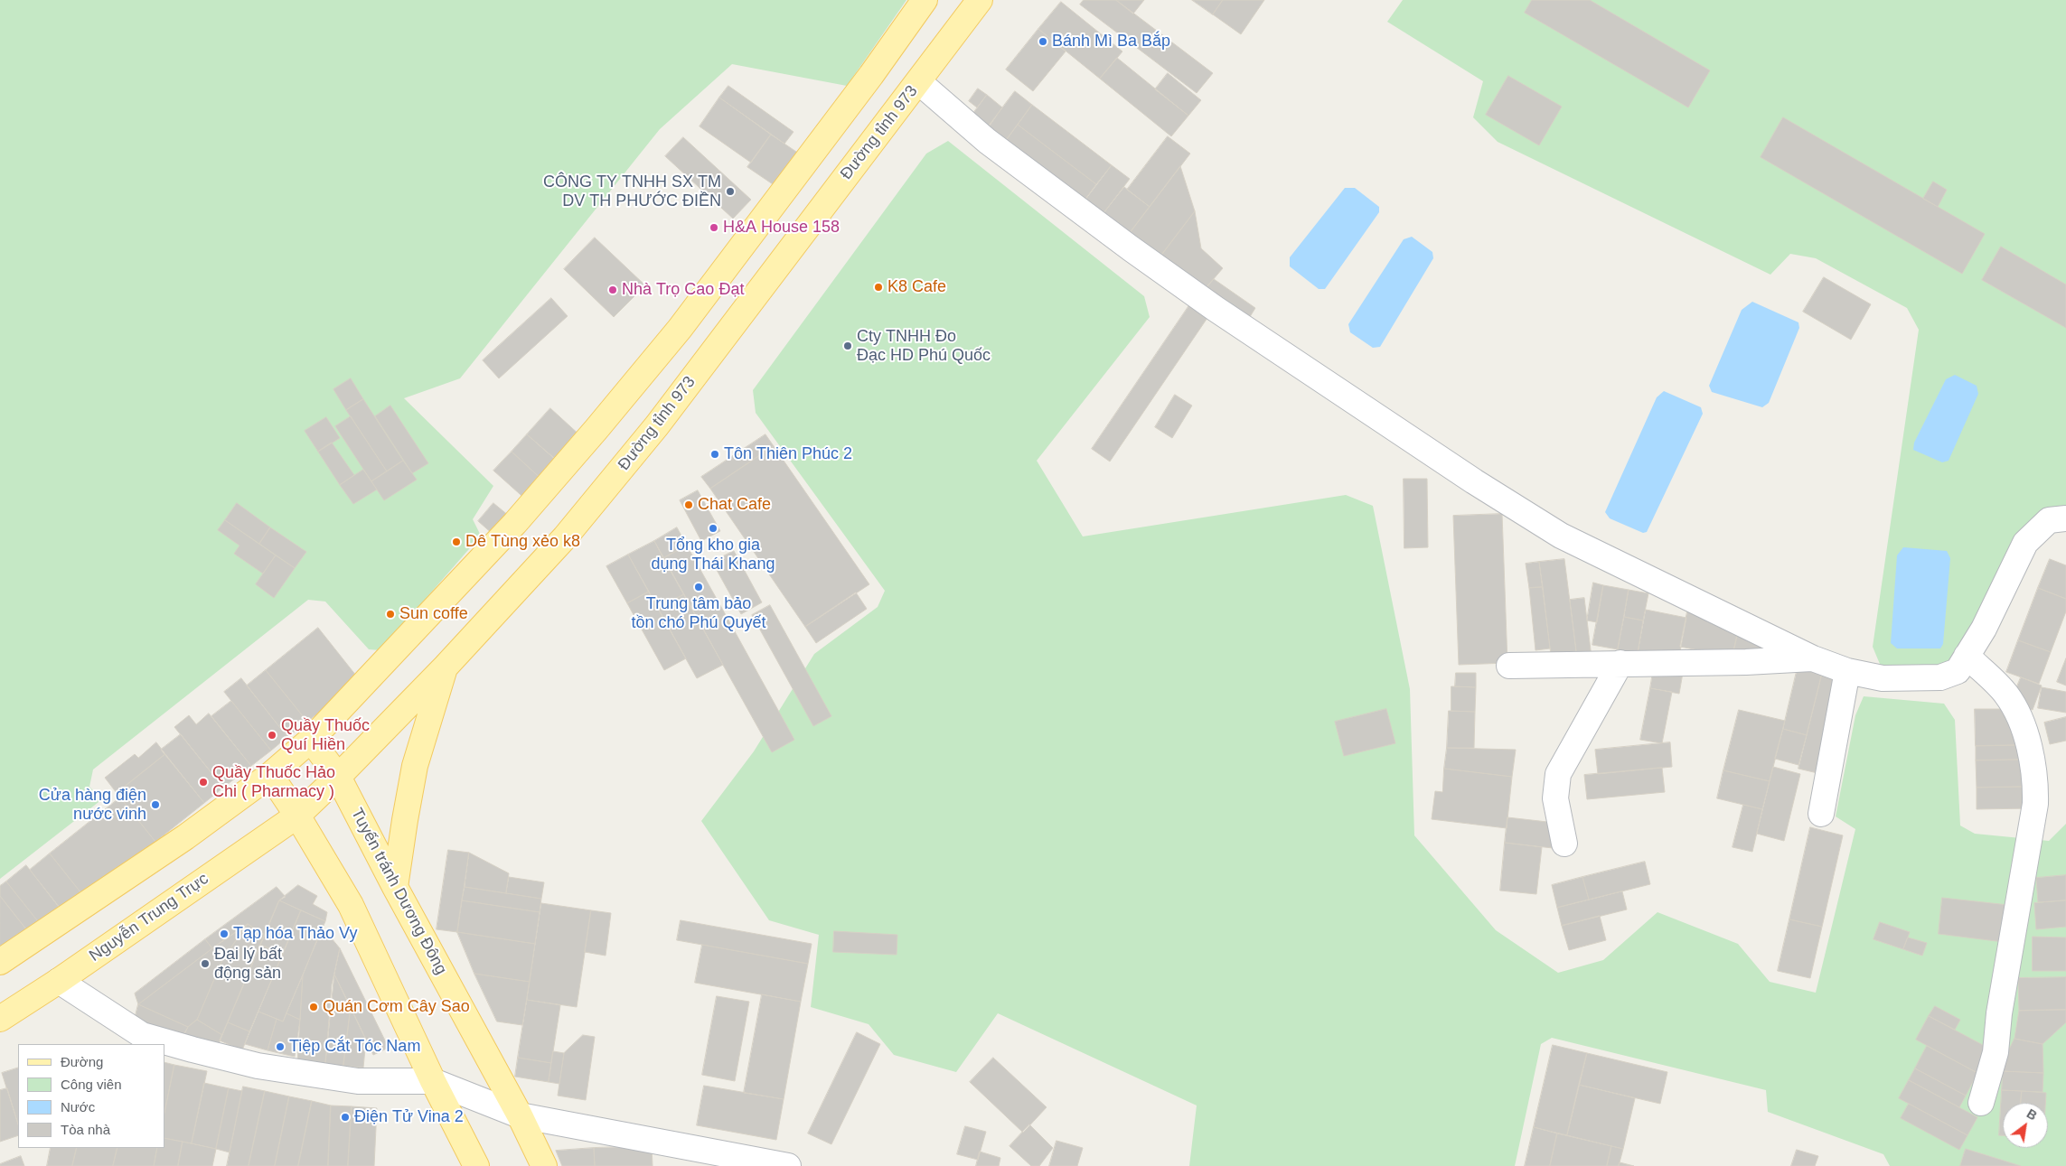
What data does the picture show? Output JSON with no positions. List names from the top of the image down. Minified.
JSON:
{"streets":{"main road":["Đường tỉnh 973","Tuyến tránh Dương Đông","Nguyễn Trung Trực"]},"crossings":[["Đường tỉnh 973","Tuyến tránh Dương Đông"],["Đường tỉnh 973","Nguyễn Trung Trực"]],"places":["Bánh Mì Ba Bắp","CÔNG TY TNHH SX TM DV TH PHƯỚC ĐIỀN","H&A House 158","K8 Cafe","Nhà Trọ Cao Đạt","Cty TNHH Đo Đạc HD Phú Quốc","Tôn Thiên Phúc 2","Chat Cafe","Tổng kho gia dụng Thái Khang","Dê Tùng xẻo k8","Trung tâm bảo tồn chó Phú Quyết","Sun coffe","Quầy Thuốc Quí Hiền","Quầy Thuốc Hảo Chi ( Pharmacy )","Cửa hàng điện nước vinh","Tạp hóa Thảo Vy","Đại lý bất động sản","Quán Cơm Cây Sao","Tiệp Cắt Tóc Nam","Điện Tử Vina 2"],"legend":["Đường","Công viên","Nước","Tòa nhà"],"north":"top right"}
